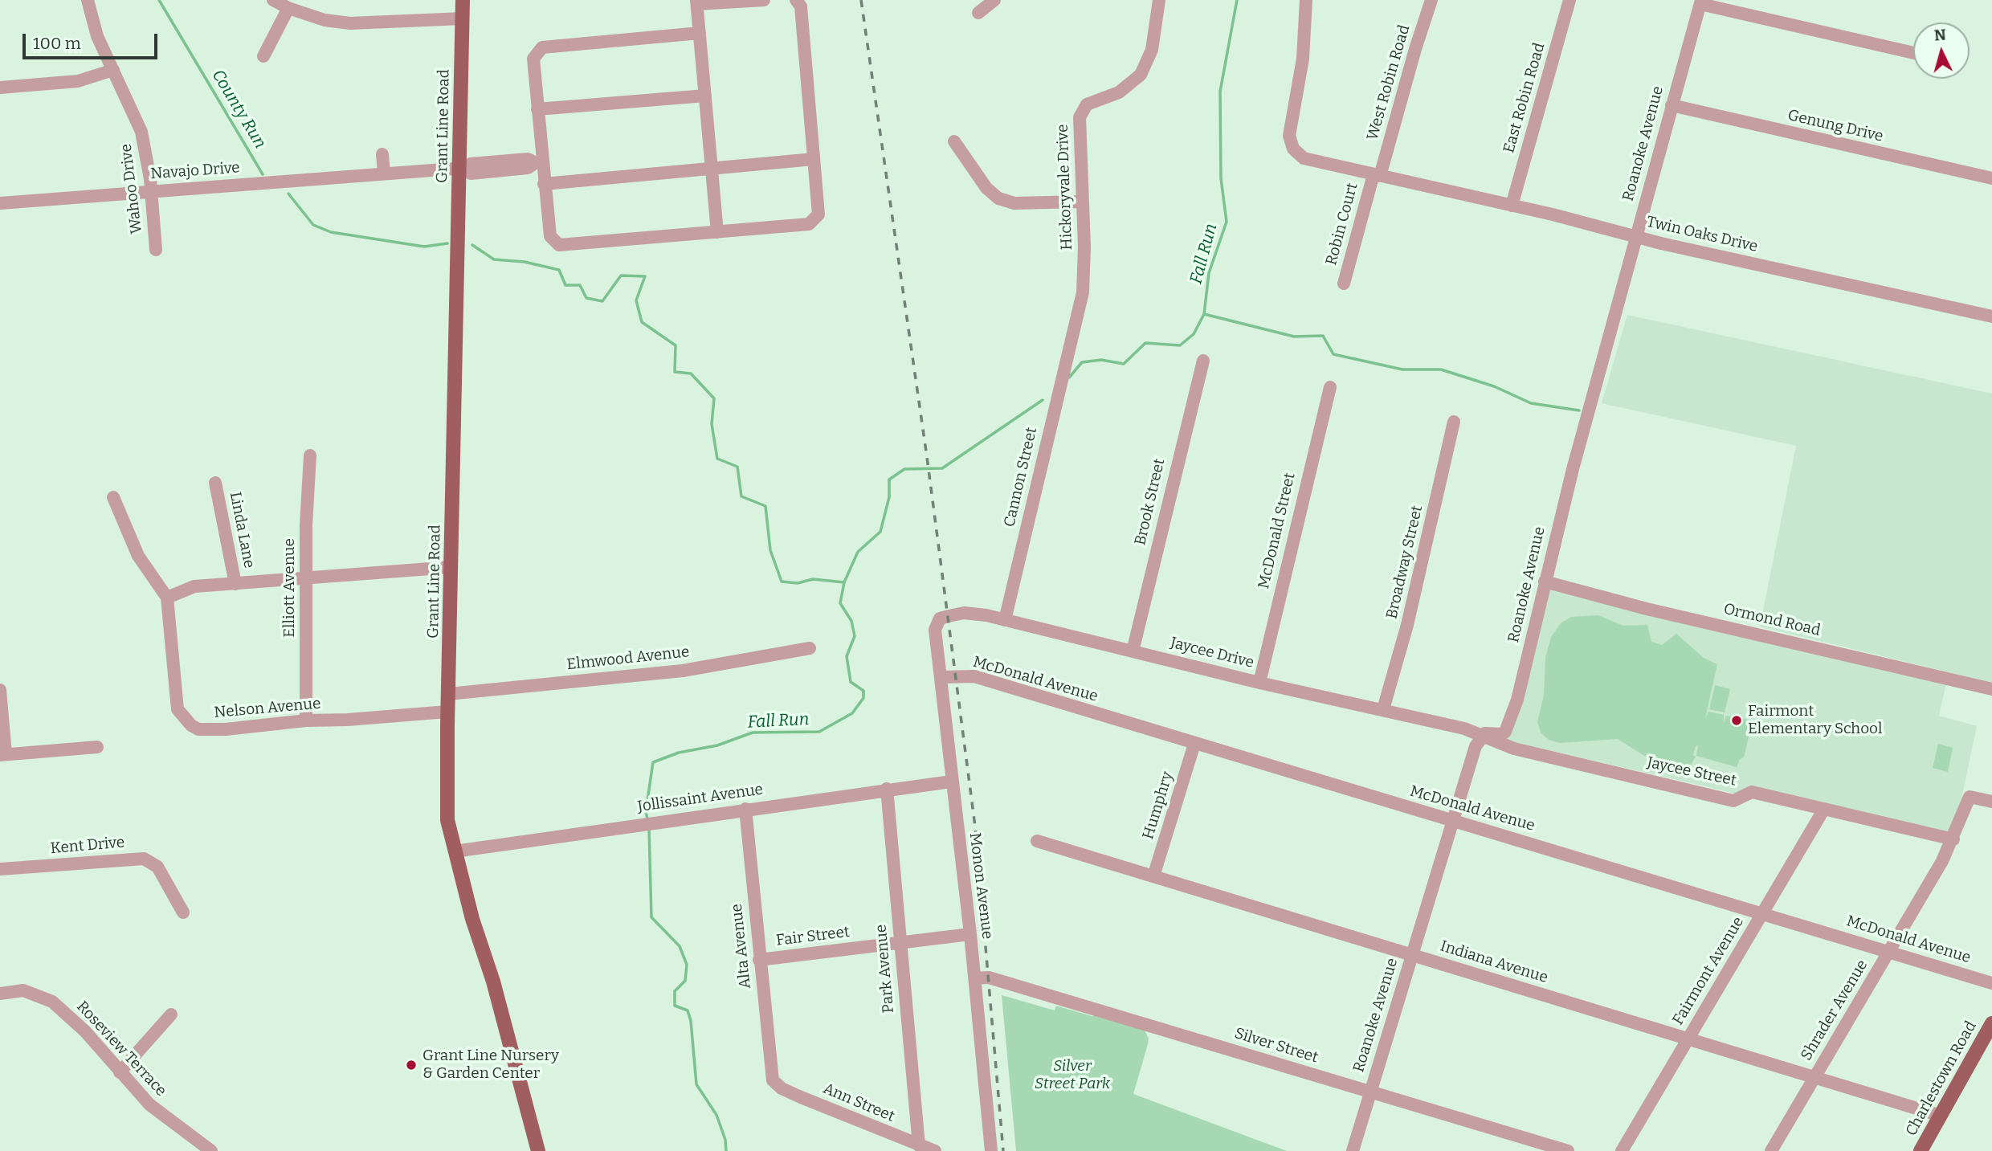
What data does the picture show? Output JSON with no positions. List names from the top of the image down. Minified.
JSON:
{"streets":{"main road":["Grant Line Road","Charlestown Road"],"street":["West Robin Road","East Robin Road","Genung Drive","Roanoke Avenue","Navajo Drive","Hickoryvale Drive","Wahoo Drive","Robin Court","Twin Oaks Drive","Cannon Street","Brook Street","Linda Lane","McDonald Street","Broadway Street","Elliott Avenue","Ormond Road","Jaycee Drive","Elmwood Avenue","McDonald Avenue","Nelson Avenue","Jaycee Street","Jollissaint Avenue","Humphry","Kent Drive","Monon Avenue","Fair Street","Alta Avenue","Indiana Avenue","Park Avenue","Fairmont Avenue","Shrader Avenue","Silver Street","Roseview Terrace","Ann Street"]},"crossings":[["West Robin Road","Robin Court"],["West Robin Road","Twin Oaks Drive"],["East Robin Road","Twin Oaks Drive"],["Grant Line Road","Navajo Drive"],["Grant Line Road","Elmwood Avenue"],["Grant Line Road","Nelson Avenue"],["Grant Line Road","Jollissaint Avenue"],["Genung Drive","Roanoke Avenue"],["Roanoke Avenue","Twin Oaks Drive"],["Roanoke Avenue","Ormond Road"],["Roanoke Avenue","Jaycee Drive"],["Roanoke Avenue","McDonald Avenue"],["Roanoke Avenue","Jaycee Street"],["Roanoke Avenue","Indiana Avenue"],["Roanoke Avenue","Silver Street"],["Navajo Drive","Wahoo Drive"],["Hickoryvale Drive","Cannon Street"],["Robin Court","Twin Oaks Drive"],["Cannon Street","Jaycee Drive"],["Brook Street","Jaycee Drive"],["McDonald Street","Jaycee Drive"],["Broadway Street","Jaycee Drive"],["Elliott Avenue","Nelson Avenue"],["Jaycee Drive","Jaycee Street"],["Jaycee Drive","Monon Avenue"],["McDonald Avenue","Humphry"],["McDonald Avenue","Monon Avenue"],["McDonald Avenue","Fairmont Avenue"],["McDonald Avenue","Shrader Avenue"],["Jaycee Street","Fairmont Avenue"],["Jaycee Street","Shrader Avenue"],["Jollissaint Avenue","Monon Avenue"],["Jollissaint Avenue","Alta Avenue"],["Jollissaint Avenue","Park Avenue"],["Humphry","Indiana Avenue"],["Monon Avenue","Fair Street"],["Monon Avenue","Silver Street"],["Fair Street","Alta Avenue"],["Fair Street","Park Avenue"],["Alta Avenue","Ann Street"],["Indiana Avenue","Fairmont Avenue"],["Indiana Avenue","Shrader Avenue"],["Indiana Avenue","Charlestown Road"],["Park Avenue","Ann Street"]],"water":["County Run","Fall Run"],"parks":["Silver Street Park"],"places":["Fairmont Elementary School","Grant Line Nursery & Garden Center"],"scale_bar":"100 m","north":"top"}
